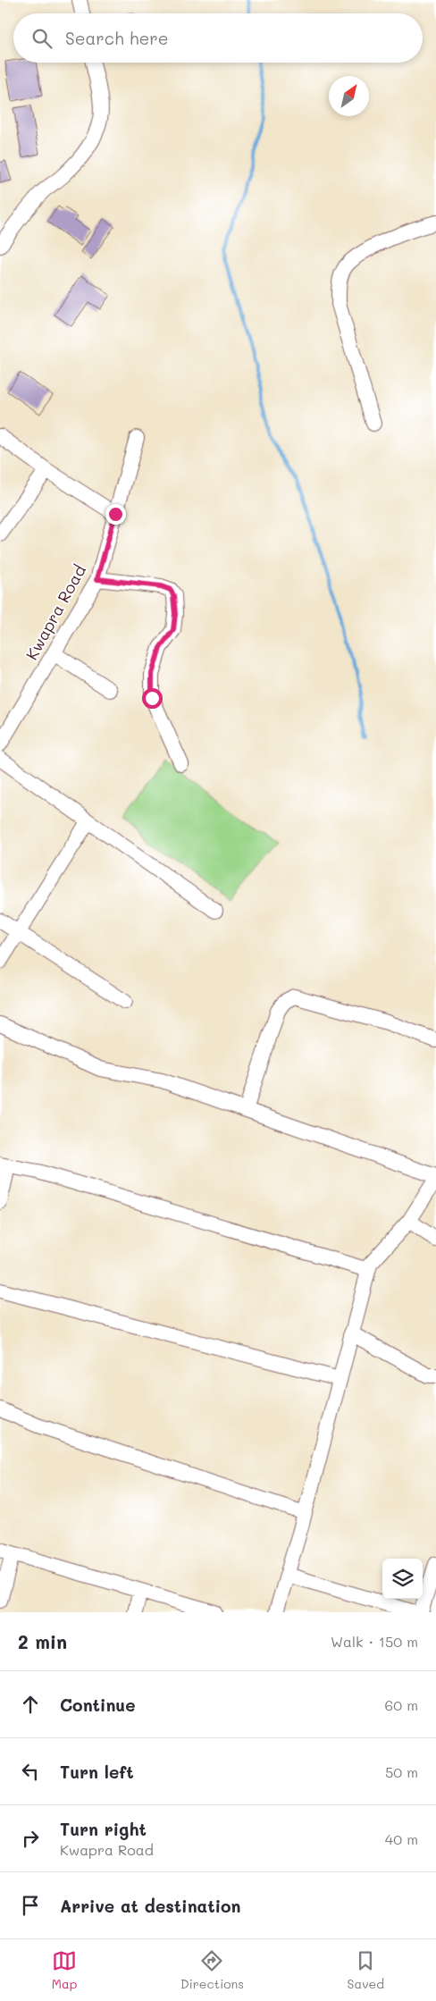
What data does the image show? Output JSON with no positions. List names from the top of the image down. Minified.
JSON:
{"streets":{"street":["Kwapra Road"]},"north":"top right","page":{"search":"Search here","heading":["2 min","Walk · 150 m"],"list":[["Continue","60 m"],["Turn left","50 m"],["Turn right","Kwapra Road","40 m"],"Arrive at destination"],"nav":["Map","Directions","Saved"]}}
